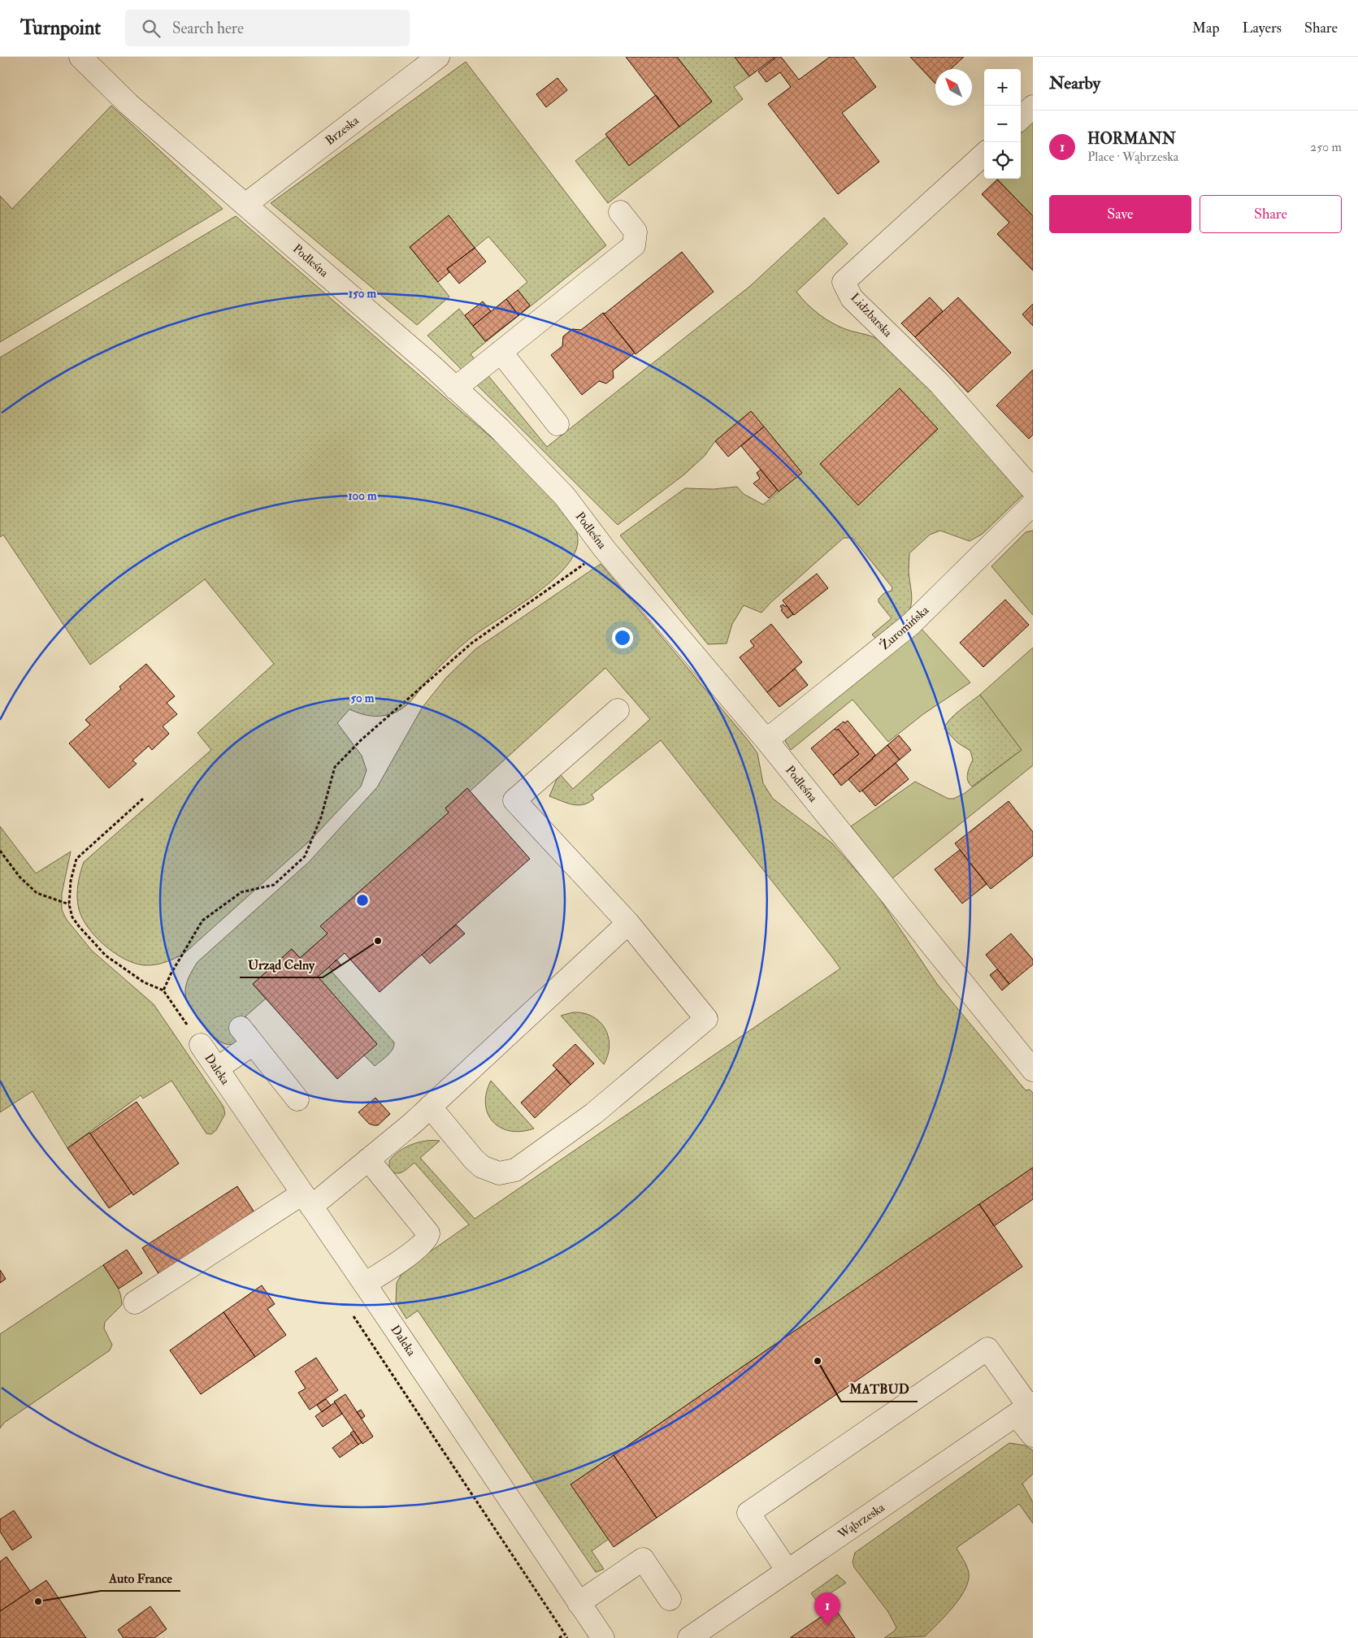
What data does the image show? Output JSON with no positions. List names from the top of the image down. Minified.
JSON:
{"streets":{"street":["Brzeska","Podleśna","Lidzbarska","Żuromińska","Daleka","Wąbrzeska"]},"crossings":[["Brzeska","Podleśna"],["Podleśna","Żuromińska"]],"places":["Urząd Celny","MATBUD","Auto France"],"north":"top left","page":{"header":"Turnpoint","search":"Search here","nav":["Map","Layers","Share"],"heading":"Nearby","map_buttons":["+","−"],"list":[{"mark":"1","name":"HORMANN","note":"Place · Wąbrzeska","value":"250 m"}],"buttons":["Save","Share"],"pins":"1"},"rings":["150 m","100 m","50 m"]}
